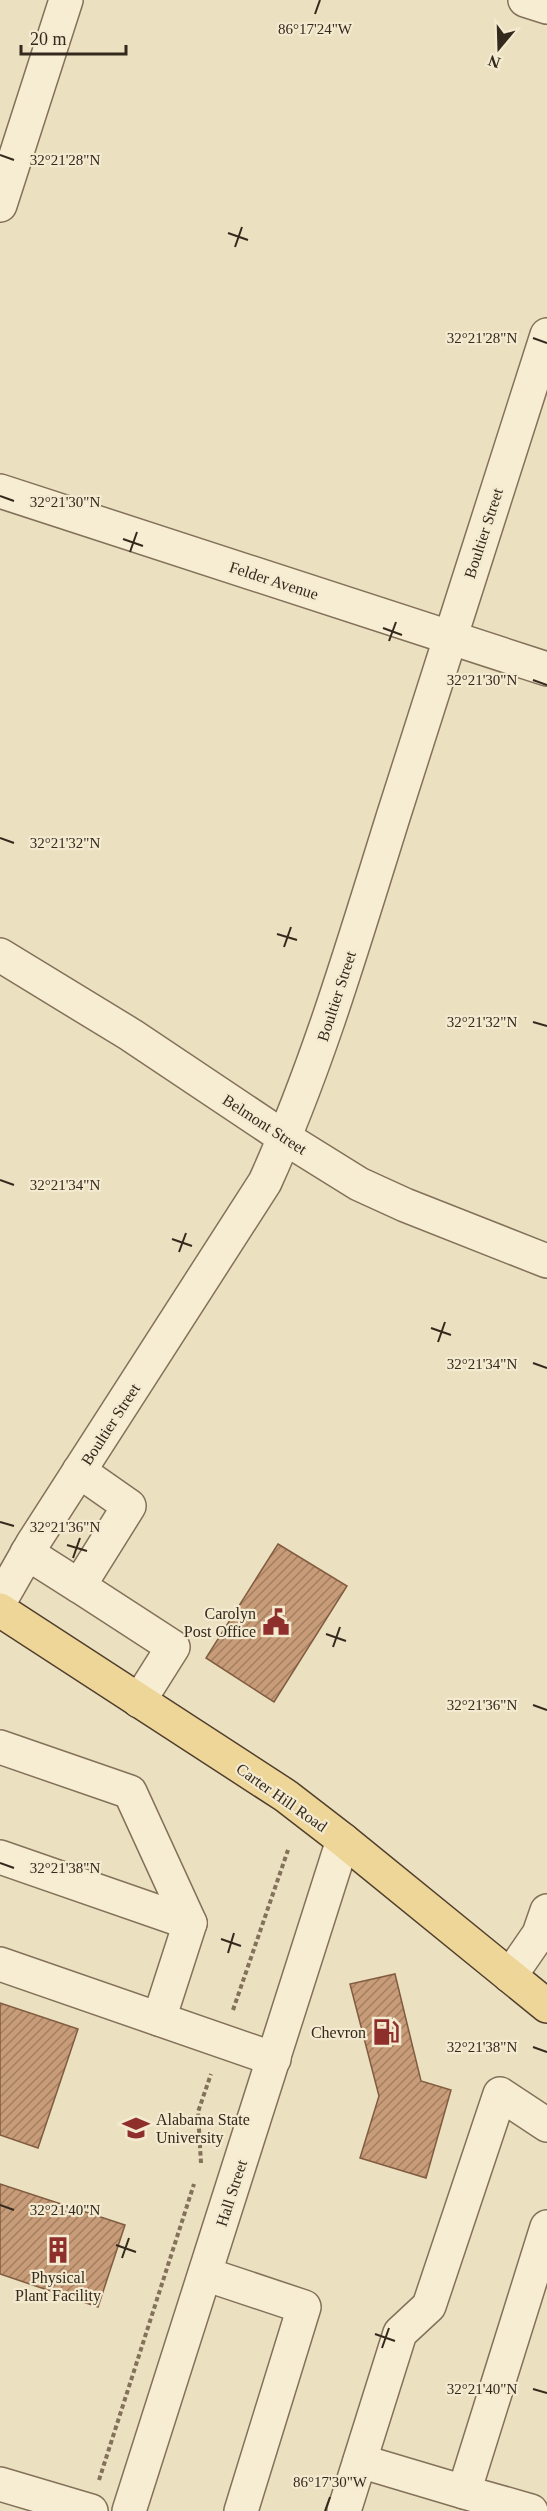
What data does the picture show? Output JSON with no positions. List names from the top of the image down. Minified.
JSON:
{"streets":{"main road":["Carter Hill Road"],"street":["Boultier Street","Felder Avenue","Belmont Street","Hall Street"]},"crossings":[["Boultier Street","Felder Avenue"],["Boultier Street","Belmont Street"],["Carter Hill Road","Hall Street"]],"places":{"public building":["Carolyn Post Office"],"fuel station":["Chevron"],"school or university":["Alabama State University"],"building":["Physical Plant Facility"]},"scale_bar":"20 m","north":"bottom","coordinates":["86°17'24\"W","32°21'28\"N","32°21'30\"N","32°21'32\"N","32°21'34\"N","32°21'36\"N","32°21'38\"N","32°21'40\"N","86°17'30\"W"]}
